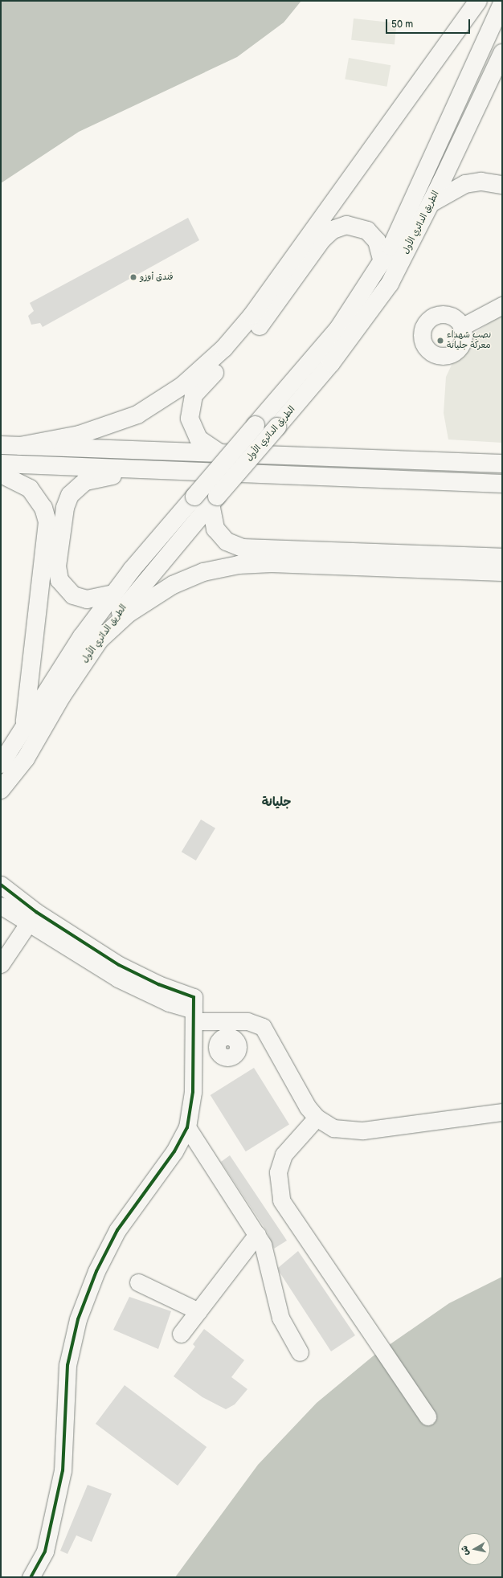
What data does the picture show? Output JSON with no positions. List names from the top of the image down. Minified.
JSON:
{"streets":{"main road":["الطريق الدائري الأول"]},"districts":["جليانة"],"places":["فندق أوزو","نصب شهداء معركة جليانة"],"scale_bar":"50 m","north":"left"}
